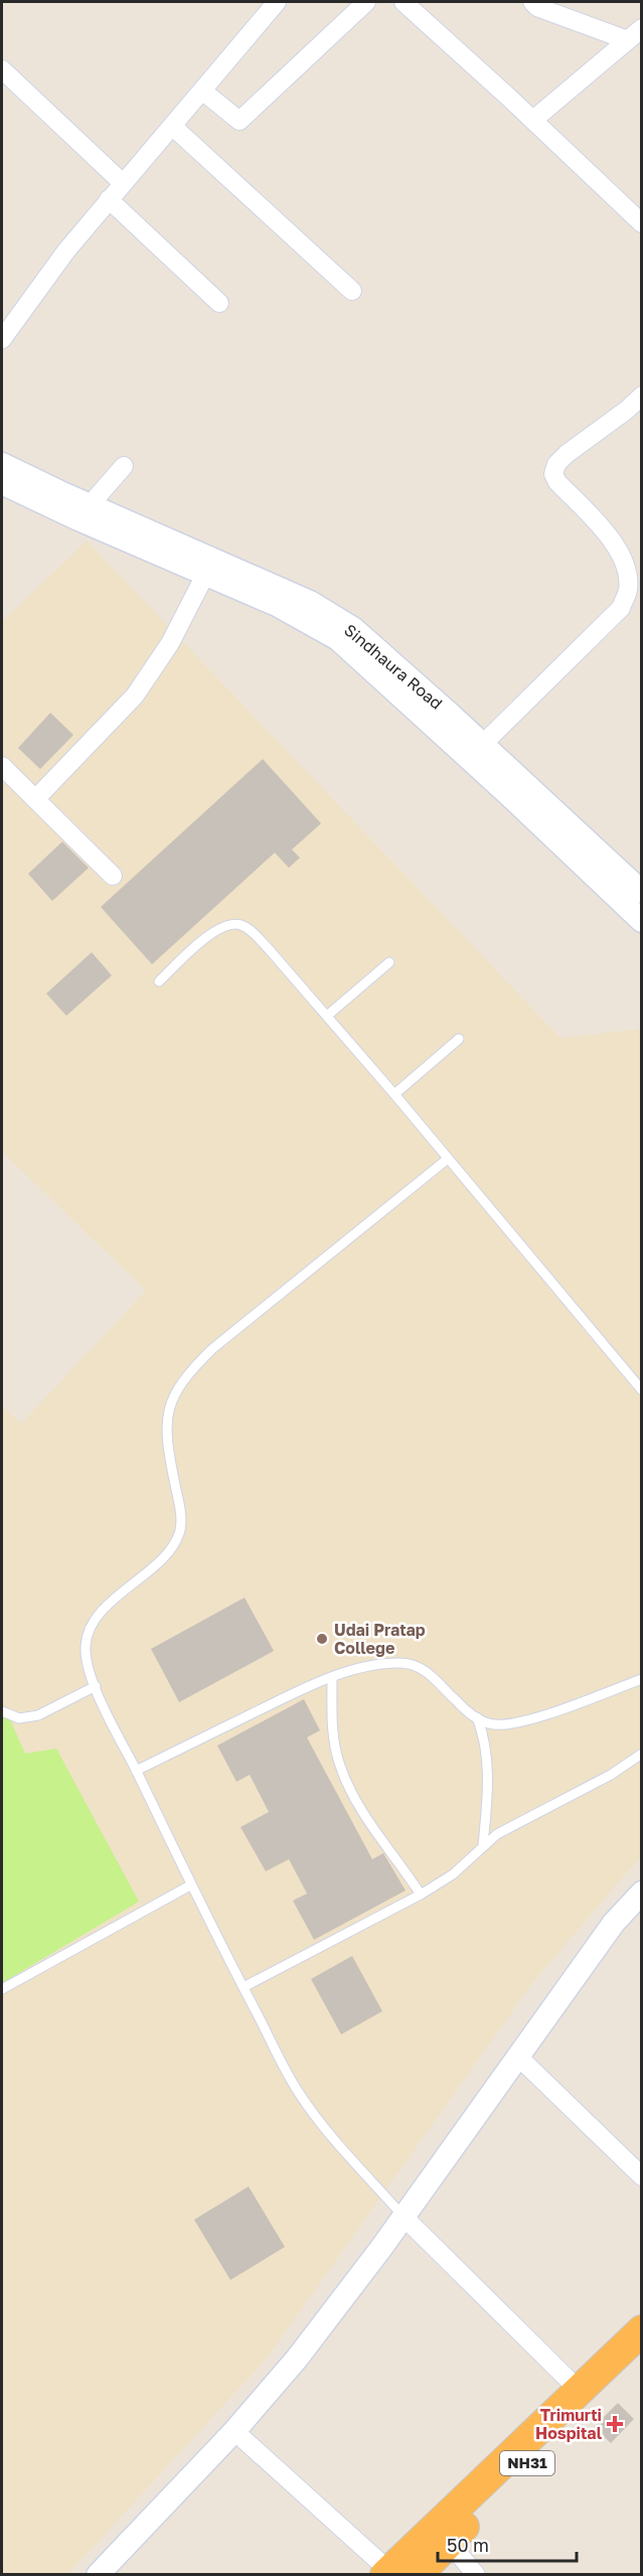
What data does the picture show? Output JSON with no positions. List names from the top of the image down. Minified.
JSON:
{"streets":{"highway":["NH31"],"street":["Sindhaura Road"]},"places":{"other":["Udai Pratap College"],"health":["Trimurti Hospital"]},"scale_bar":"50 m"}
